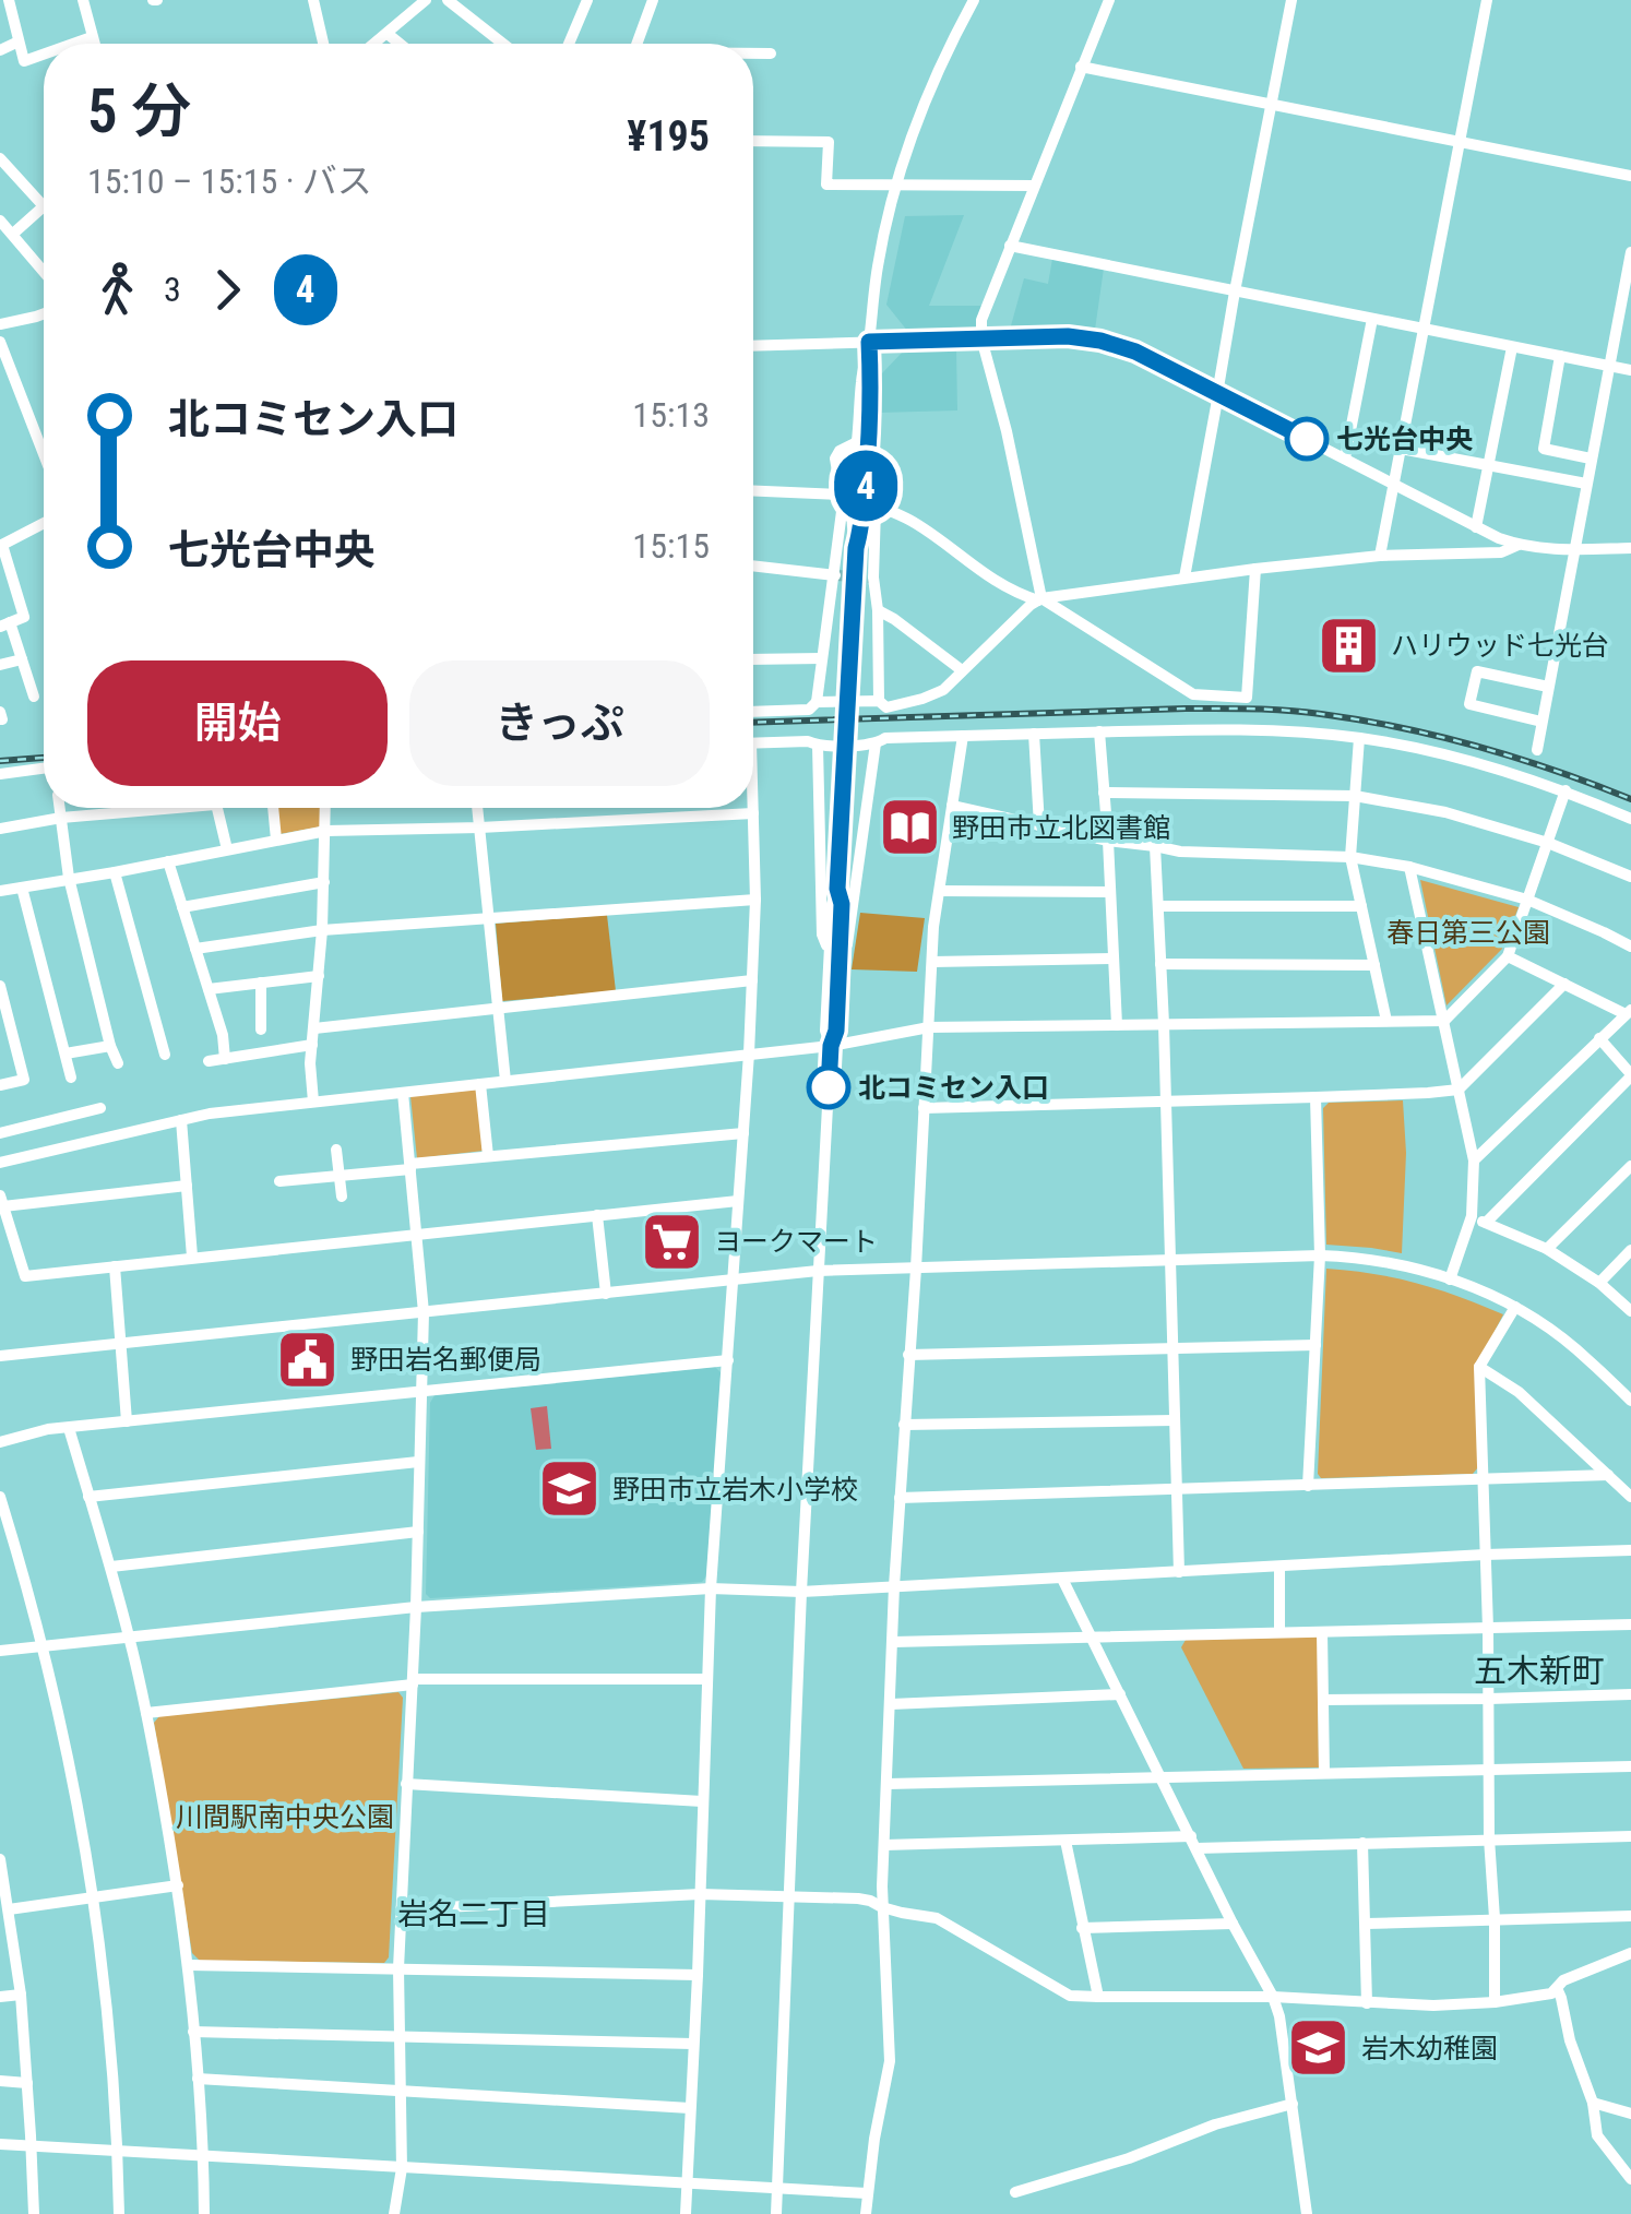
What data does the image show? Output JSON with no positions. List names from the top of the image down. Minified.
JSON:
{"districts":["五木新町","岩名二丁目"],"parks":["春日第三公園","川間駅南中央公園"],"places":{"other":["七光台中央","北コミセン入口"],"building":["ハリウッド七光台"],"library":["野田市立北図書館"],"supermarket":["ヨークマート"],"public building":["野田岩名郵便局"],"school or university":["野田市立岩木小学校","岩木幼稚園"]},"lines":["bus line 4"],"page":{"on_map":"4","heading":["5 分","15:10 – 15:15 · バス","¥195"],"legs":["3","4"],"list":[{"name":"北コミセン入口","value":"15:13"},{"name":"七光台中央","value":"15:15"}],"buttons":["開始","きっぷ"]}}
